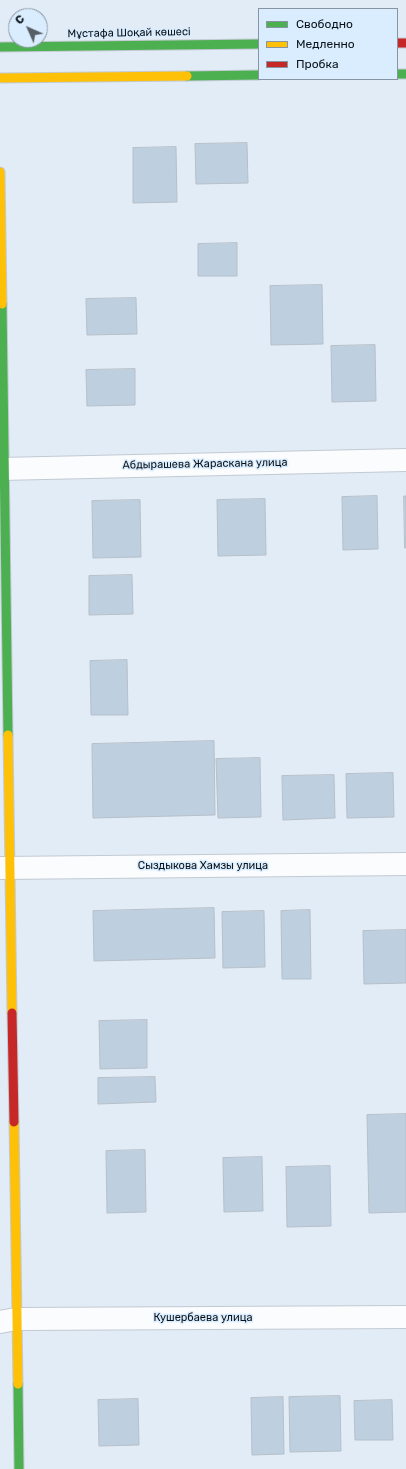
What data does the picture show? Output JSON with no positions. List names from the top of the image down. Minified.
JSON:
{"streets":{"street":["Мұстафа Шоқай көшесі","Абдырашева Жараскана улица","Сыздыкова Хамзы улица","Кушербаева улица"]},"legend":["Свободно","Медленно","Пробка"],"north":"top left"}
